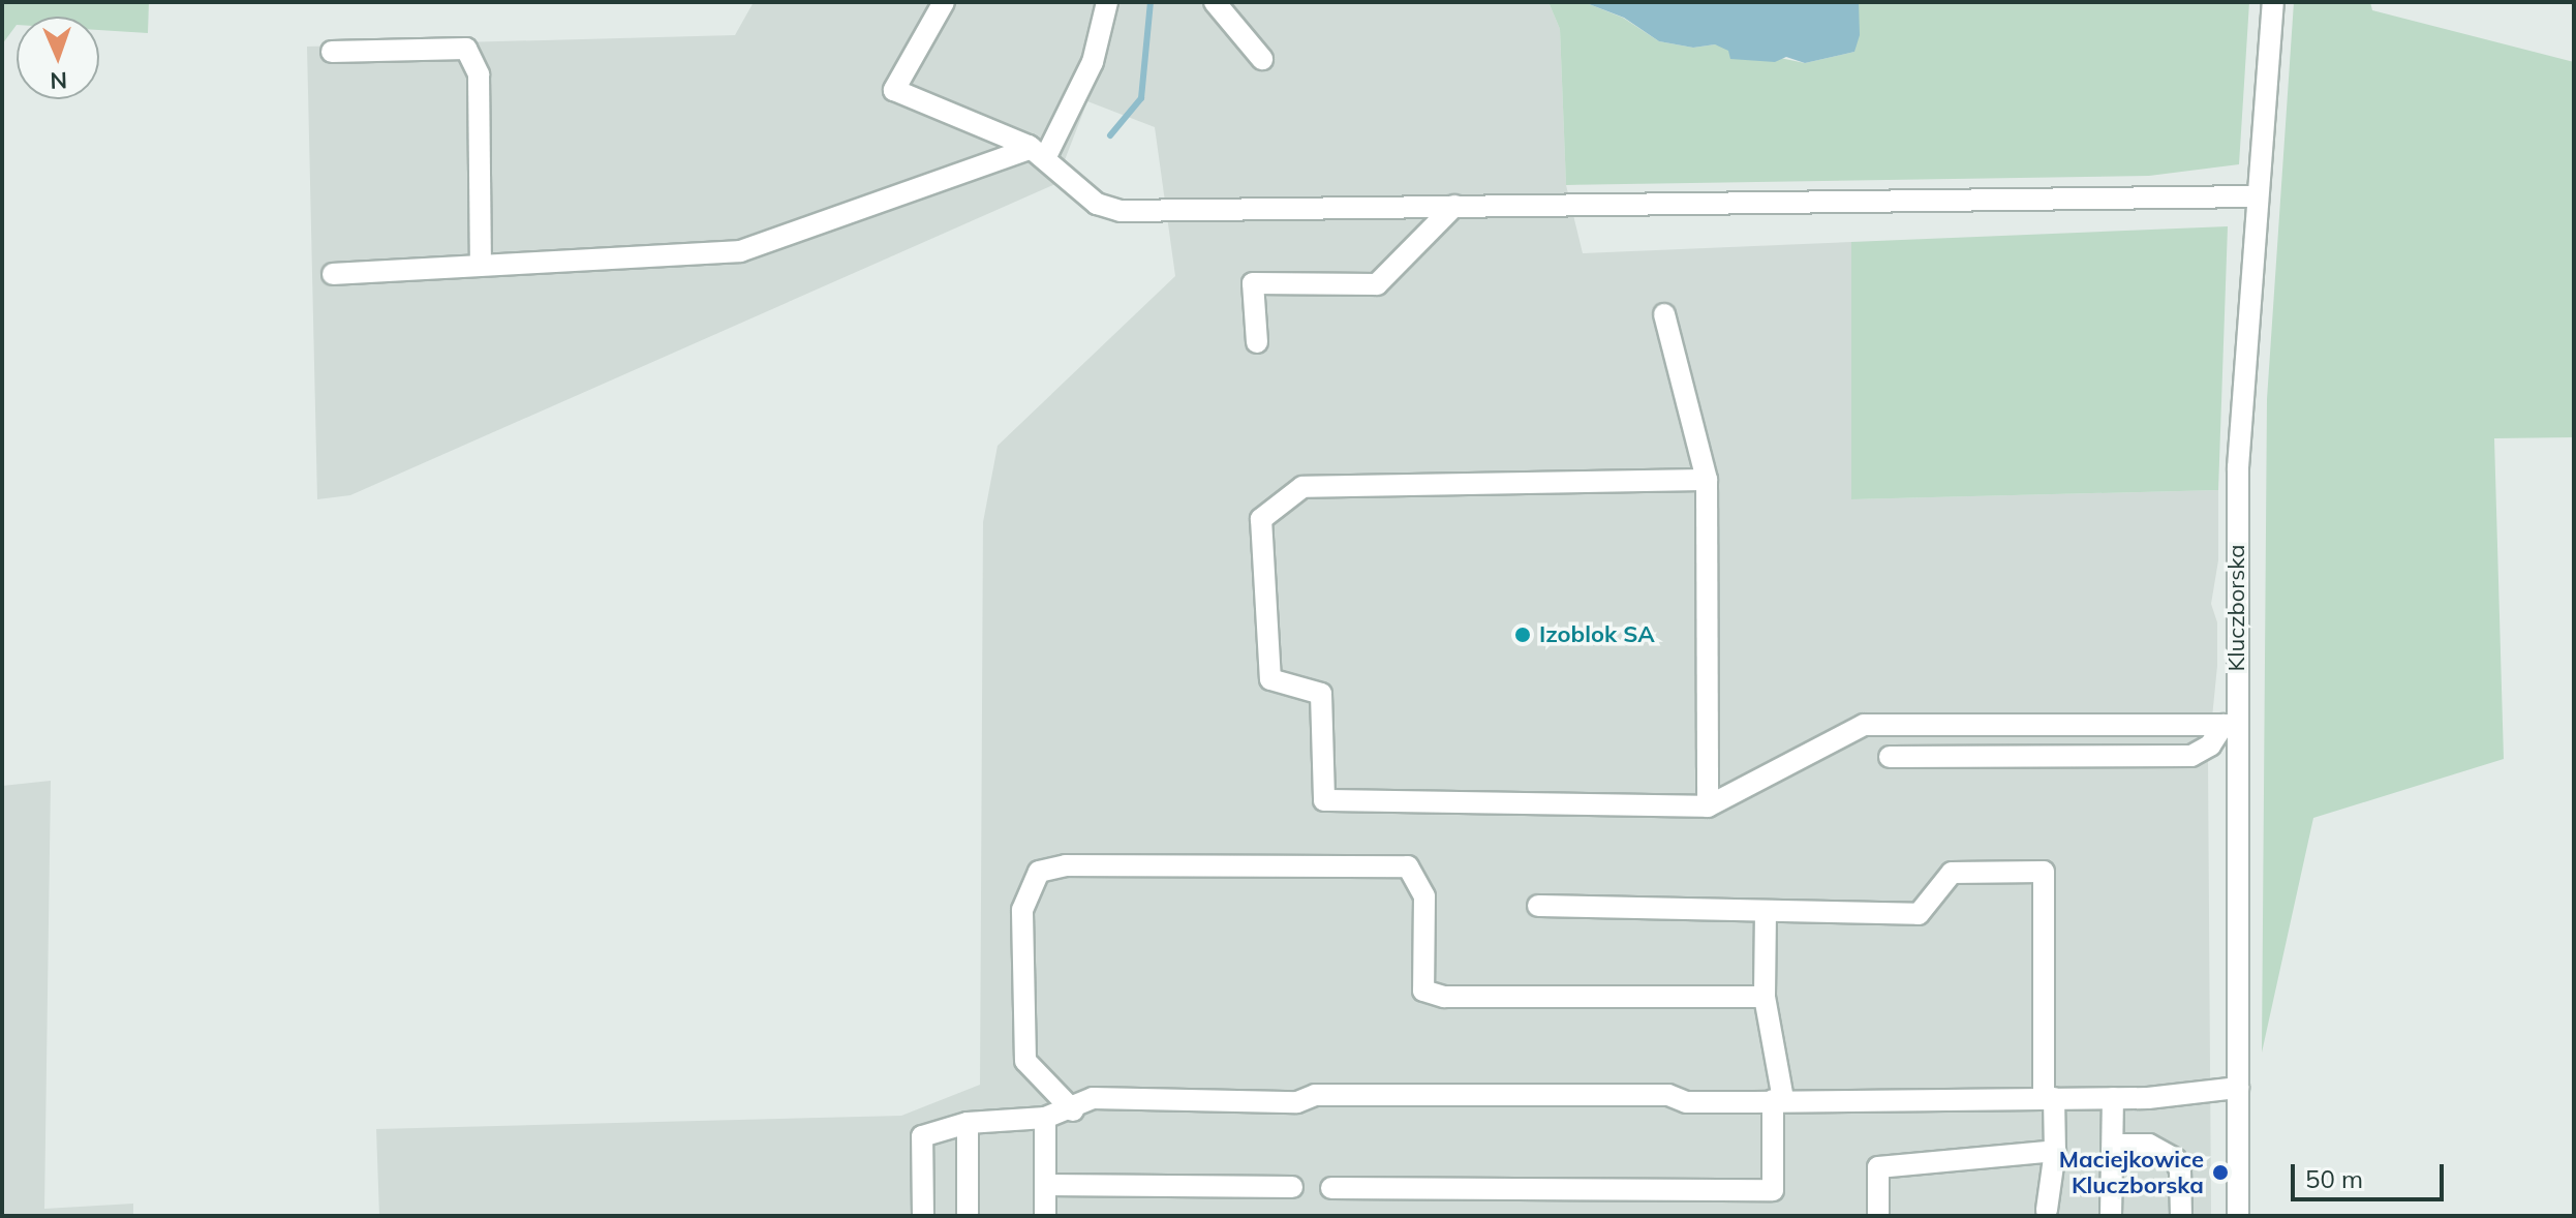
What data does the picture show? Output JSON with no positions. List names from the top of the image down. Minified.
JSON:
{"streets":{"street":["Kluczborska"]},"places":["Izoblok SA","Maciejkowice Kluczborska"],"scale_bar":"50 m","north":"bottom"}
